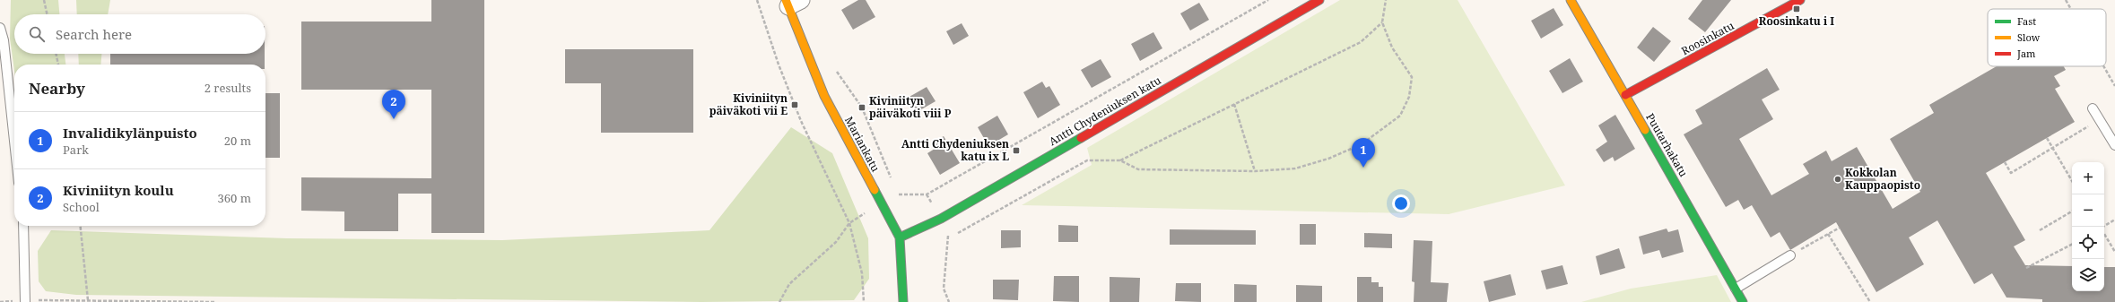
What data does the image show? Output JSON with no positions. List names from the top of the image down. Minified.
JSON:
{"streets":{"street":["Roosinkatu","Antti Chydeniuksen katu","Mariankatu","Puutarhakatu"]},"crossings":[["Roosinkatu","Puutarhakatu"],["Antti Chydeniuksen katu","Mariankatu"]],"places":{"transit":["Roosinkatu i I","Kiviniityn päiväkoti vii E","Kiviniityn päiväkoti viii P","Antti Chydeniuksen katu ix L"],"other":["Kokkolan Kauppaopisto"]},"legend":["Fast","Slow","Jam"],"page":{"search":"Search here","heading":["Nearby","2 results"],"pins":["2","1"],"list":[{"mark":"1","name":"Invalidikylänpuisto","note":"Park","value":"20 m"},{"mark":"2","name":"Kiviniityn koulu","note":"School","value":"360 m"}],"map_buttons":["+","−"]}}
